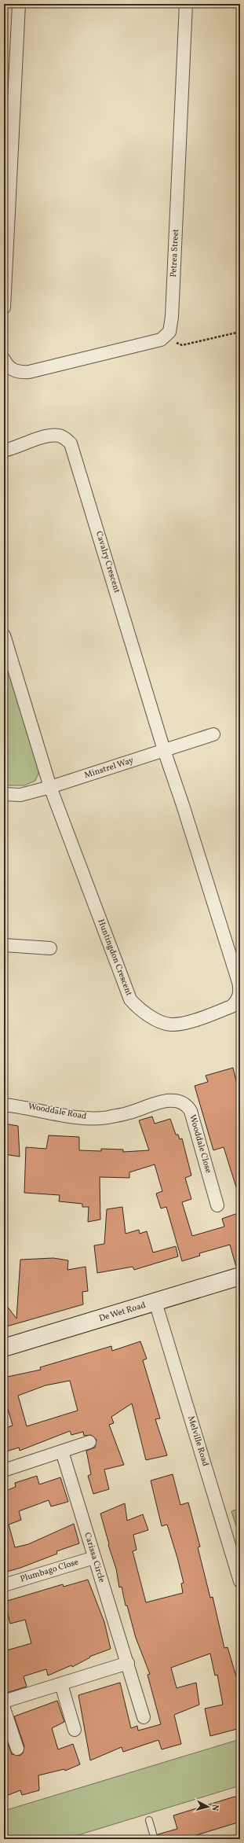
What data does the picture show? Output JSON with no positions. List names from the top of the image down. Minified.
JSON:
{"streets":{"street":["Petrea Street","Cavalry Crescent","Minstrel Way","Huntingdon Crescent","Wooddale Road","Wooddale Close","De Wet Road","Melville Road","Carissa Circle","Plumbago Close"]},"crossings":[["Cavalry Crescent","Minstrel Way"],["Cavalry Crescent","Huntingdon Crescent"],["Minstrel Way","Huntingdon Crescent"],["Wooddale Road","Wooddale Close"],["De Wet Road","Melville Road"],["Carissa Circle","Plumbago Close"]],"north":"right"}
